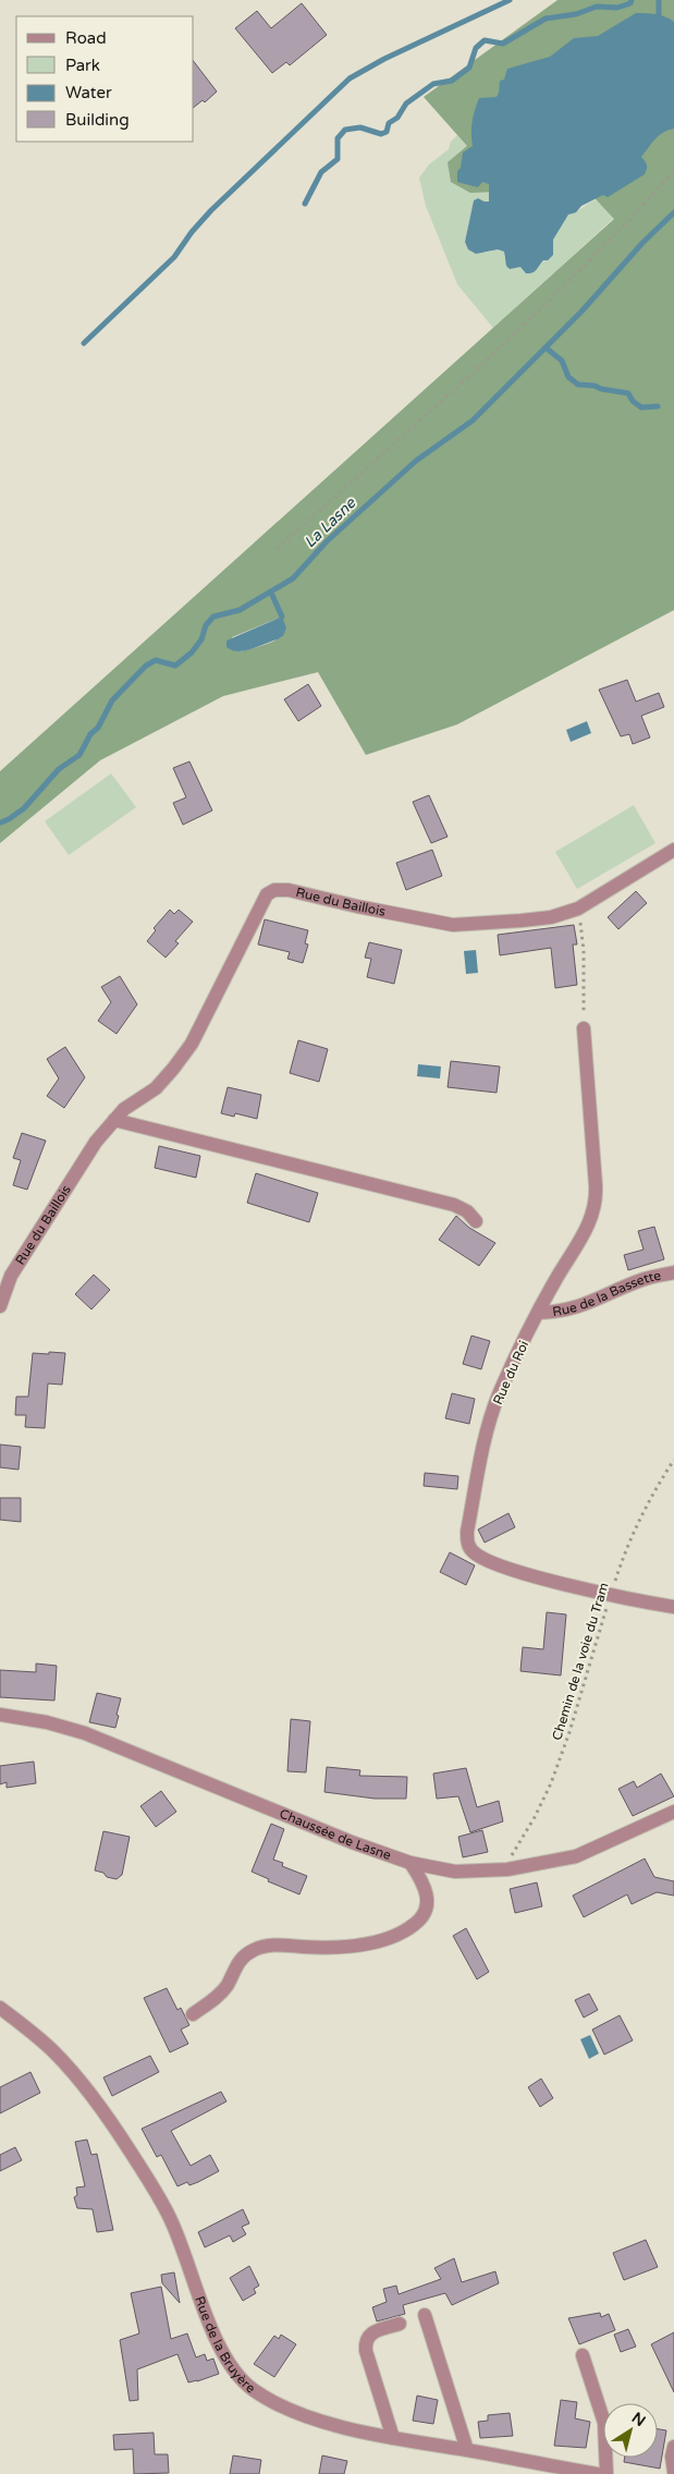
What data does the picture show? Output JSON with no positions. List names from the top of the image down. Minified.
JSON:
{"streets":{"street":["Rue du Baillois","Rue de la Bassette","Rue du Roi","Chaussée de Lasne","Rue de la Bruyère"],"path":["Chemin de la voie du Tram"]},"crossings":[["Rue de la Bassette","Rue du Roi"],["Rue du Roi","Chemin de la voie du Tram"],["Chemin de la voie du Tram","Chaussée de Lasne"]],"water":["La Lasne"],"legend":["Road","Park","Water","Building"],"north":"top right"}
